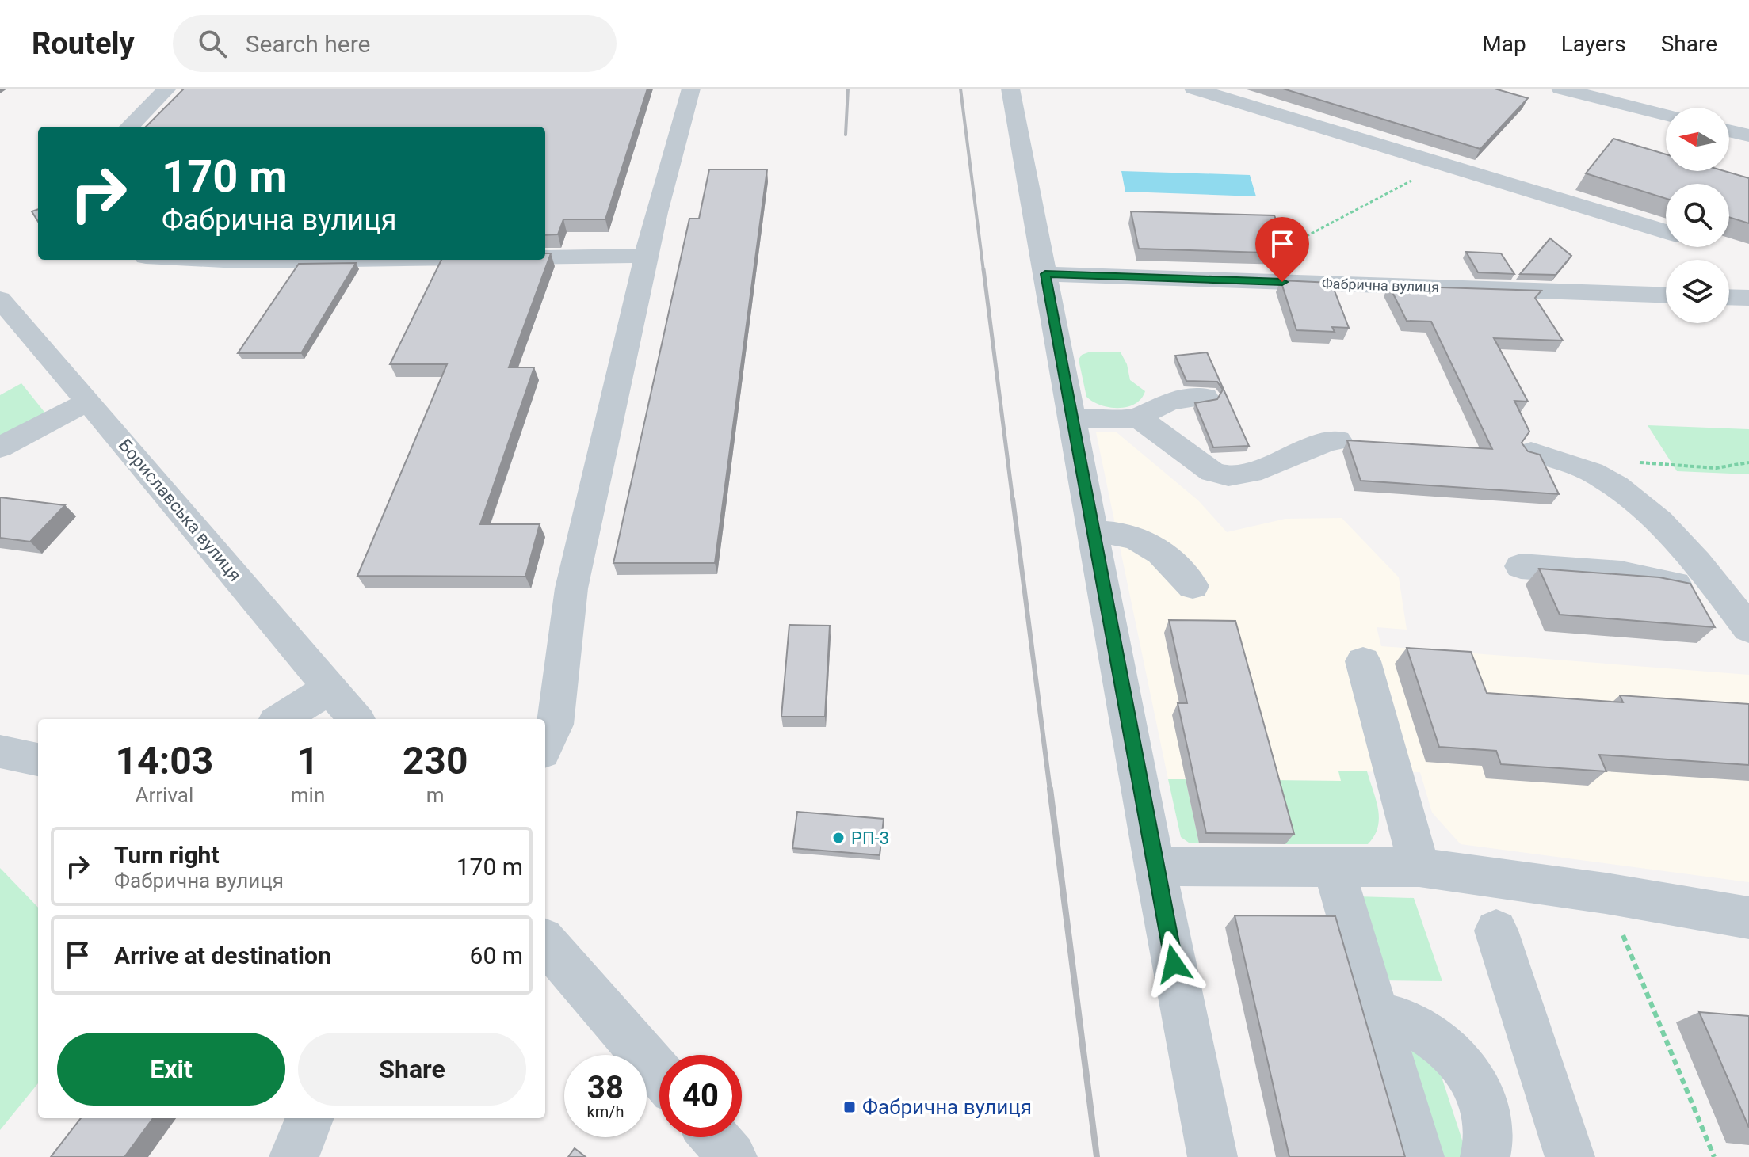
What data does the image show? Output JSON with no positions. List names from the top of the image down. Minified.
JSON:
{"streets":{"street":["Фабрична вулиця","Бориславська вулиця"]},"places":{"other":["РП-3"],"transit":["Фабрична вулиця"]},"north":"left","page":{"header":"Routely","search":"Search here","nav":["Map","Layers","Share"],"turn":["170 m","Фабрична вулиця"],"eta":["14:03","Arrival","1","min","230","m"],"list":[{"name":"Turn right","note":"Фабрична вулиця","value":"170 m"},{"name":"Arrive at destination","value":"60 m"}],"buttons":["Exit","Share"],"speed":"38 km/h","limit":"40"}}
